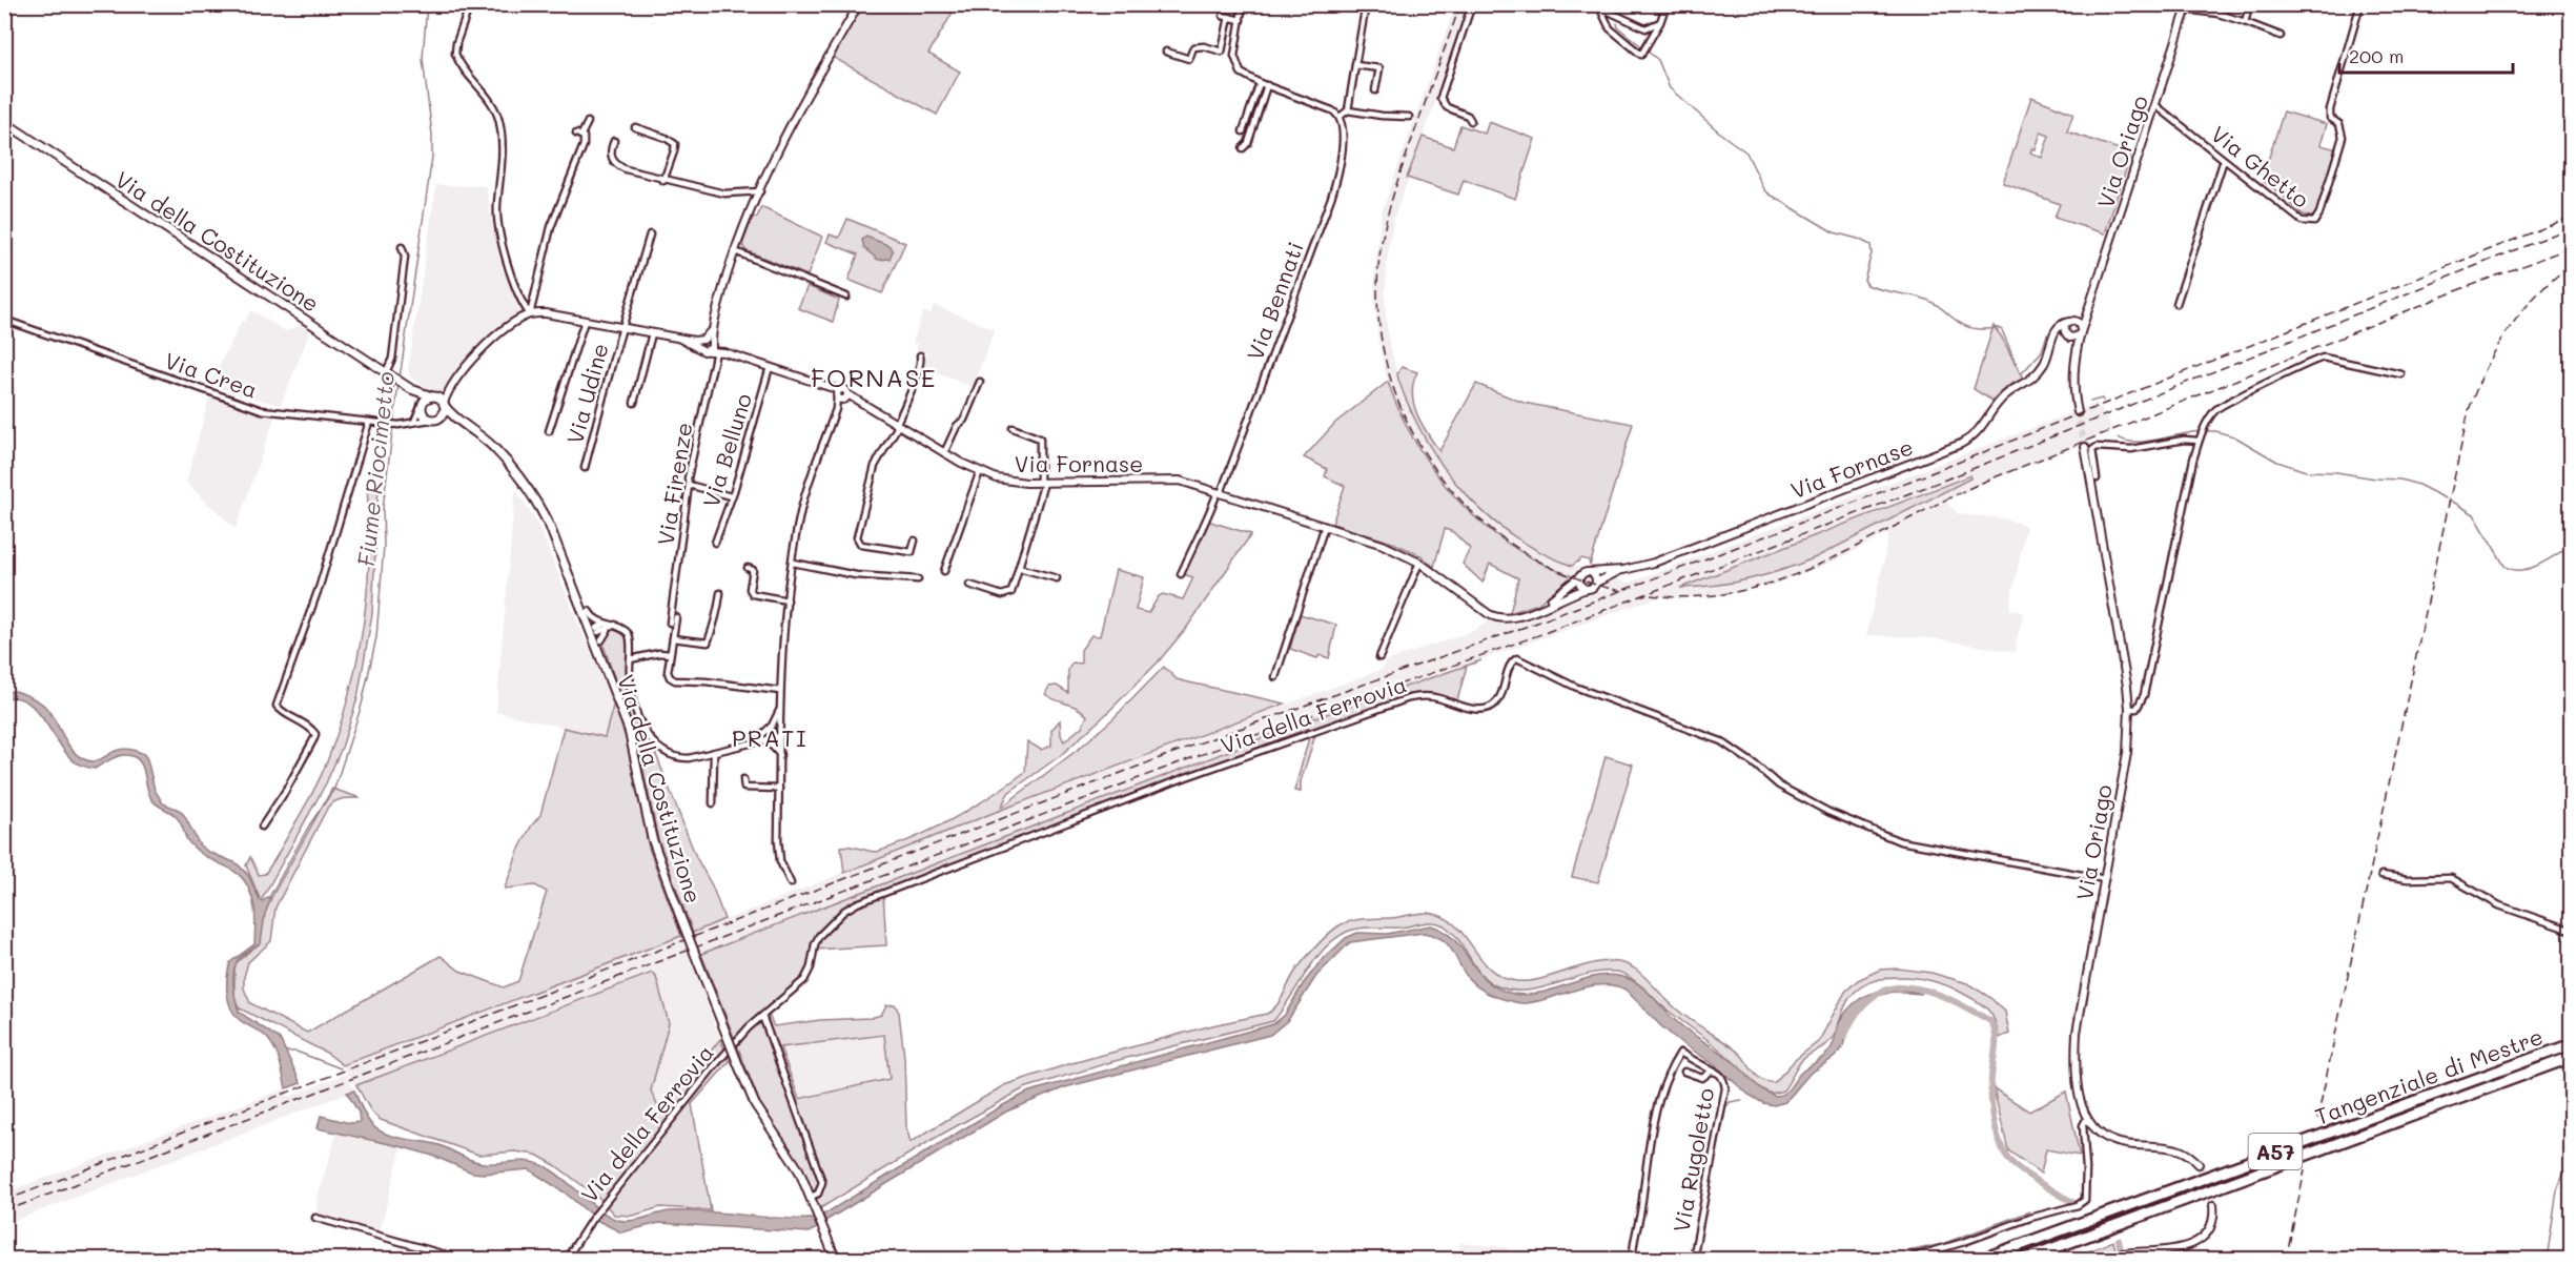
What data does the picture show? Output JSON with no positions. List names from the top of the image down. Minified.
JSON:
{"streets":{"highway":["Tangenziale di Mestre","A57"],"main road":["Via della Costituzione"],"street":["Via Oriago","Via Ghetto","Via Bennati","Via Crea","Via Udine","Via Belluno","Via Fornase","Via Firenze","Via della Ferrovia","Via Rugoletto"]},"crossings":[["Via Oriago","Via Ghetto"],["Via Oriago","Via Fornase"],["Via Oriago","Via della Ferrovia"],["Via della Costituzione","Via Crea"],["Via Bennati","Via Fornase"],["Via Udine","Via Fornase"],["Via Belluno","Via Fornase"],["Via Fornase","Via Firenze"]],"districts":["FORNASE","PRATI"],"water":["Fiume Riocimetto"],"scale_bar":"200 m"}
